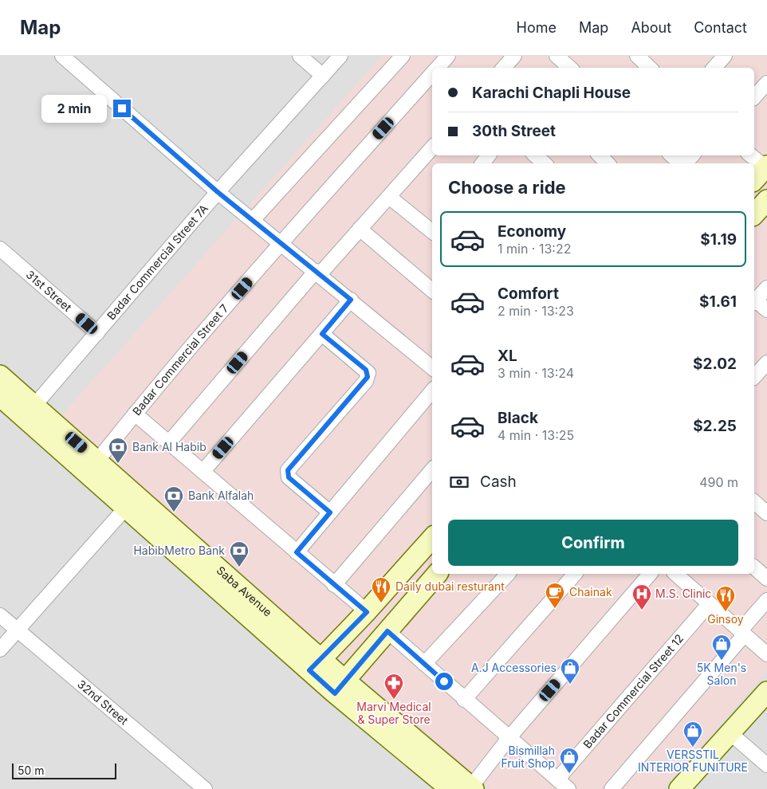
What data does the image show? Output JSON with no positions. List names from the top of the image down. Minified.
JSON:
{"streets":{"main road":["Saba Avenue"],"street":["Badar Commercial Street 7A","31st Street","Badar Commercial Street 7","Badar Commercial Street 12","32nd Street"]},"crossings":[["Badar Commercial Street 7A","31st Street"],["Badar Commercial Street 7A","Saba Avenue"],["Badar Commercial Street 7","Saba Avenue"]],"places":{"bank":["Bank Al Habib","Bank Alfalah","HabibMetro Bank"],"restaurant":["Daily dubai resturant","Ginsoy"],"cafe":["Chainak"],"hospital":["M.S. Clinic"],"shop":["5K Men's Salon","A.J Accessories","VERSSTIL INTERIOR FUNITURE","Bismillah Fruit Shop"],"pharmacy":["Marvi Medical & Super Store"]},"scale_bar":"50 m","page":{"header":"Map","nav":["Home","Map","About","Contact"],"banner":["Karachi Chapli House","30th Street"],"bubble":"2 min","heading":"Choose a ride","list":[{"name":"Economy","note":"1 min · 13:22","value":"$1.19"},{"name":"Comfort","note":"2 min · 13:23","value":"$1.61"},{"name":"XL","note":"3 min · 13:24","value":"$2.02"},{"name":"Black","note":"4 min · 13:25","value":"$2.25"}],"pay":["Cash","490 m"],"buttons":"Confirm","scale":"50 m"}}
